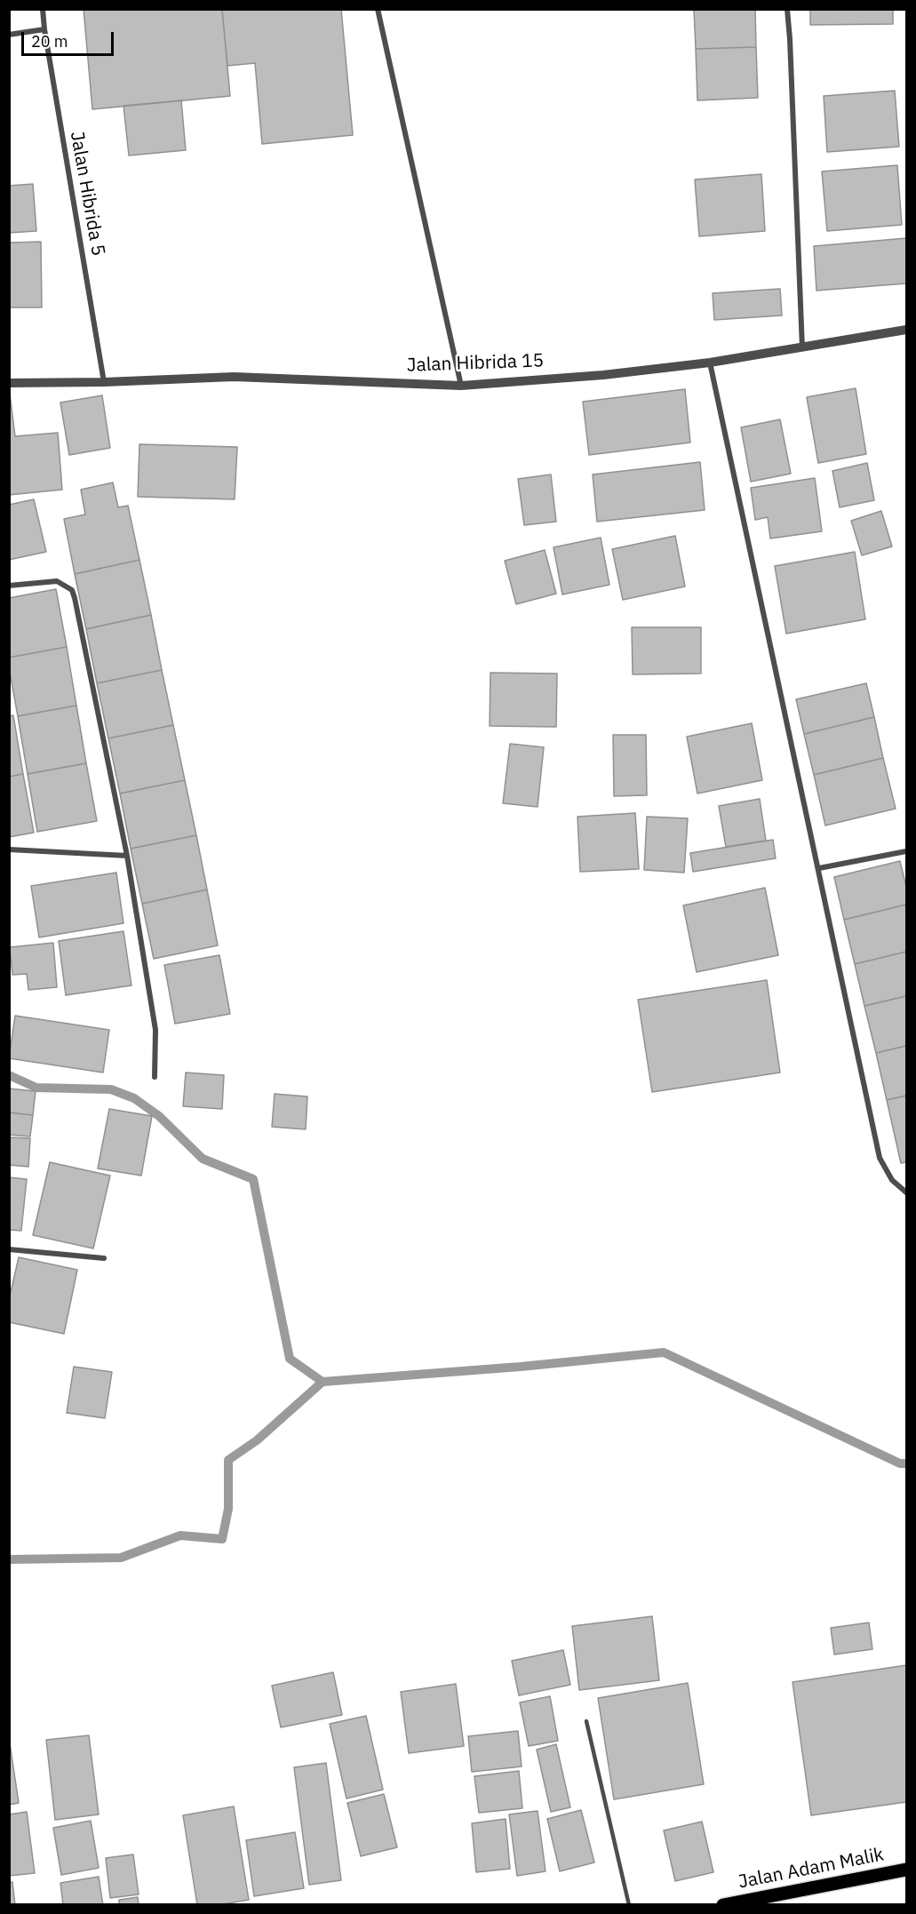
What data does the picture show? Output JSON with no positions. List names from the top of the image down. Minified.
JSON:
{"streets":{"main road":["Jalan Adam Malik"],"street":["Jalan Hibrida 5","Jalan Hibrida 15"]},"crossings":[["Jalan Hibrida 5","Jalan Hibrida 15"]],"scale_bar":"20 m"}
